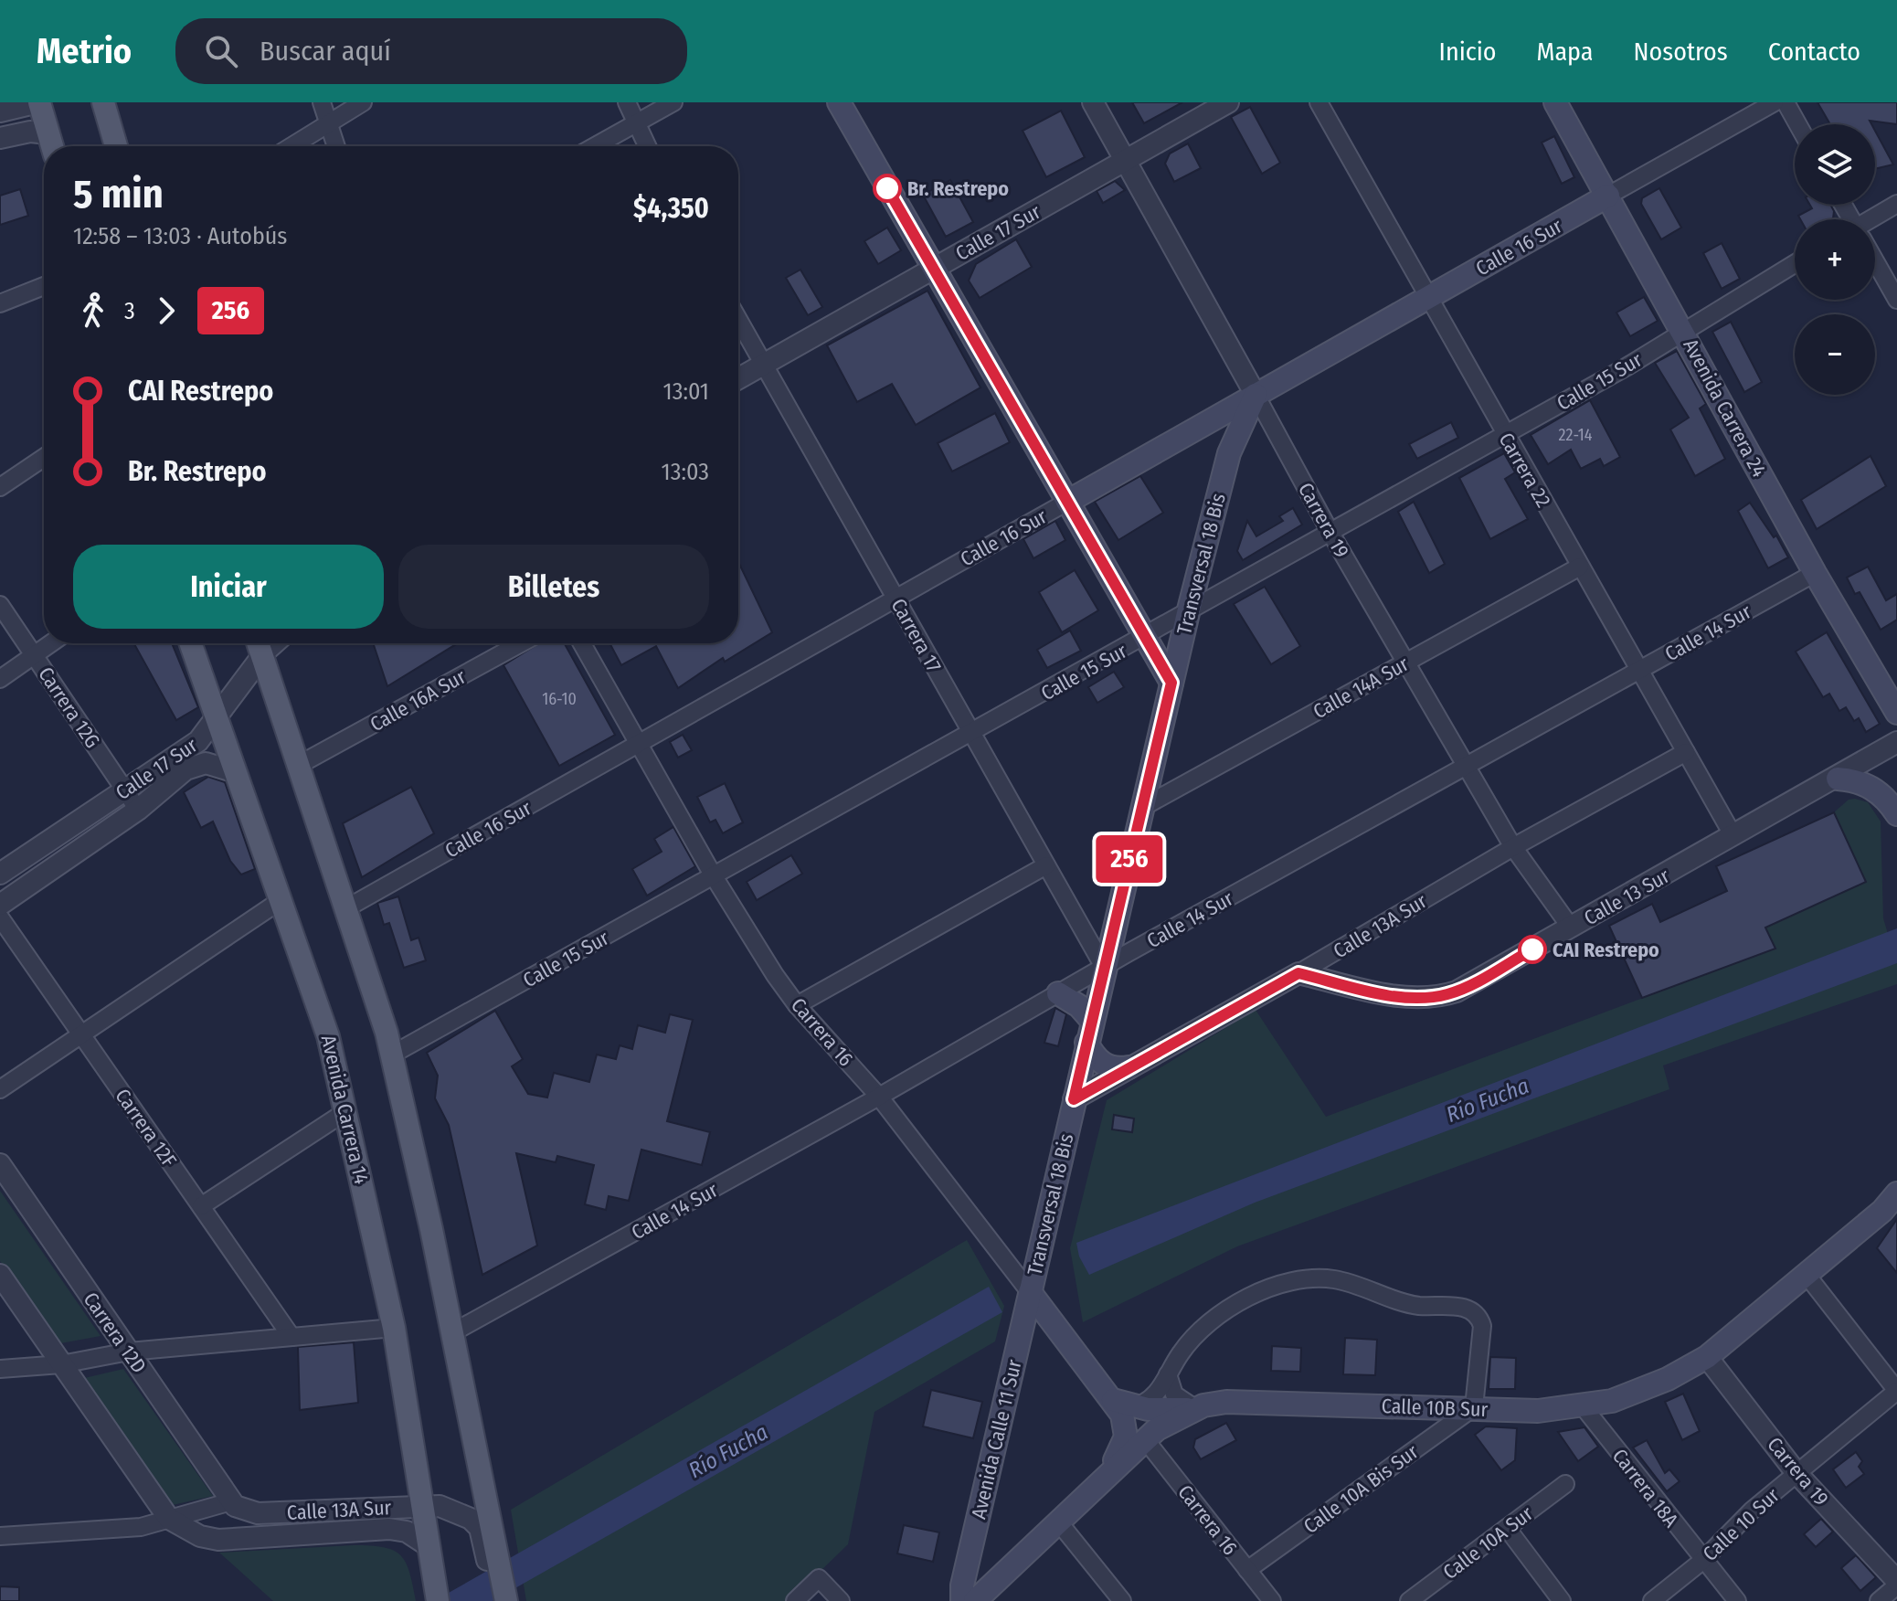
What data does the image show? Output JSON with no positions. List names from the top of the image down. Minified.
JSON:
{"streets":{"main road":["Calle 16 Sur","Avenida Carrera 24","Transversal 18 Bis","Carrera 16","Avenida Carrera 14","Calle 10B Sur","Avenida Calle 11 Sur"],"street":["Calle 17 Sur","Calle 15 Sur","Carrera 22","Carrera 19","Calle 14 Sur","Carrera 17","Calle 14A Sur","Calle 16A Sur","Carrera 12G","Calle 13 Sur","Calle 13A Sur","Carrera 12F","Carrera 12D","Carrera 18A","Calle 10A Bis Sur","Calle 10 Sur","Calle 10A Sur"]},"crossings":[["Calle 17 Sur","Carrera 19"],["Calle 17 Sur","Carrera 17"],["Calle 17 Sur","Carrera 12G"],["Calle 17 Sur","Avenida Carrera 14"],["Calle 16 Sur","Avenida Carrera 24"],["Calle 16 Sur","Carrera 22"],["Calle 16 Sur","Carrera 19"],["Calle 16 Sur","Transversal 18 Bis"],["Calle 16 Sur","Carrera 17"],["Calle 16 Sur","Carrera 16"],["Calle 15 Sur","Avenida Carrera 24"],["Calle 15 Sur","Carrera 22"],["Calle 15 Sur","Carrera 19"],["Calle 15 Sur","Transversal 18 Bis"],["Calle 15 Sur","Carrera 17"],["Calle 15 Sur","Carrera 16"],["Avenida Carrera 24","Calle 14 Sur"],["Carrera 22","Calle 14 Sur"],["Carrera 22","Calle 14A Sur"],["Carrera 22","Calle 13 Sur"],["Carrera 22","Calle 13A Sur"],["Carrera 19","Transversal 18 Bis"],["Carrera 19","Calle 14 Sur"],["Carrera 19","Calle 14A Sur"],["Carrera 19","Calle 13 Sur"],["Carrera 19","Calle 13A Sur"],["Carrera 19","Calle 10B Sur"],["Carrera 19","Calle 10 Sur"],["Transversal 18 Bis","Calle 14 Sur"],["Transversal 18 Bis","Carrera 17"],["Transversal 18 Bis","Calle 14A Sur"],["Transversal 18 Bis","Calle 13A Sur"],["Transversal 18 Bis","Carrera 16"],["Transversal 18 Bis","Avenida Calle 11 Sur"],["Calle 14 Sur","Carrera 17"],["Calle 14 Sur","Carrera 16"],["Calle 13 Sur","Calle 13A Sur"],["Calle 13A Sur","Avenida Carrera 14"],["Calle 13A Sur","Carrera 12D"],["Carrera 16","Calle 10B Sur"],["Carrera 16","Avenida Calle 11 Sur"],["Carrera 16","Calle 10A Bis Sur"],["Calle 10B Sur","Avenida Calle 11 Sur"],["Calle 10B Sur","Carrera 18A"],["Calle 10B Sur","Calle 10A Bis Sur"],["Carrera 18A","Calle 10 Sur"]],"water":["Río Fucha"],"places":["Br. Restrepo","CAI Restrepo"],"lines":["bus line 256"],"house_numbers":["22-14","16-10"],"page":{"header":"Metrio","search":"Buscar aquí","nav":["Inicio","Mapa","Nosotros","Contacto"],"on_map":"256","map_buttons":["+","−"],"heading":["5 min","12:58 – 13:03 · Autobús","$4,350"],"legs":["3","256"],"list":[{"name":"CAI Restrepo","value":"13:01"},{"name":"Br. Restrepo","value":"13:03"}],"buttons":["Iniciar","Billetes"]}}
